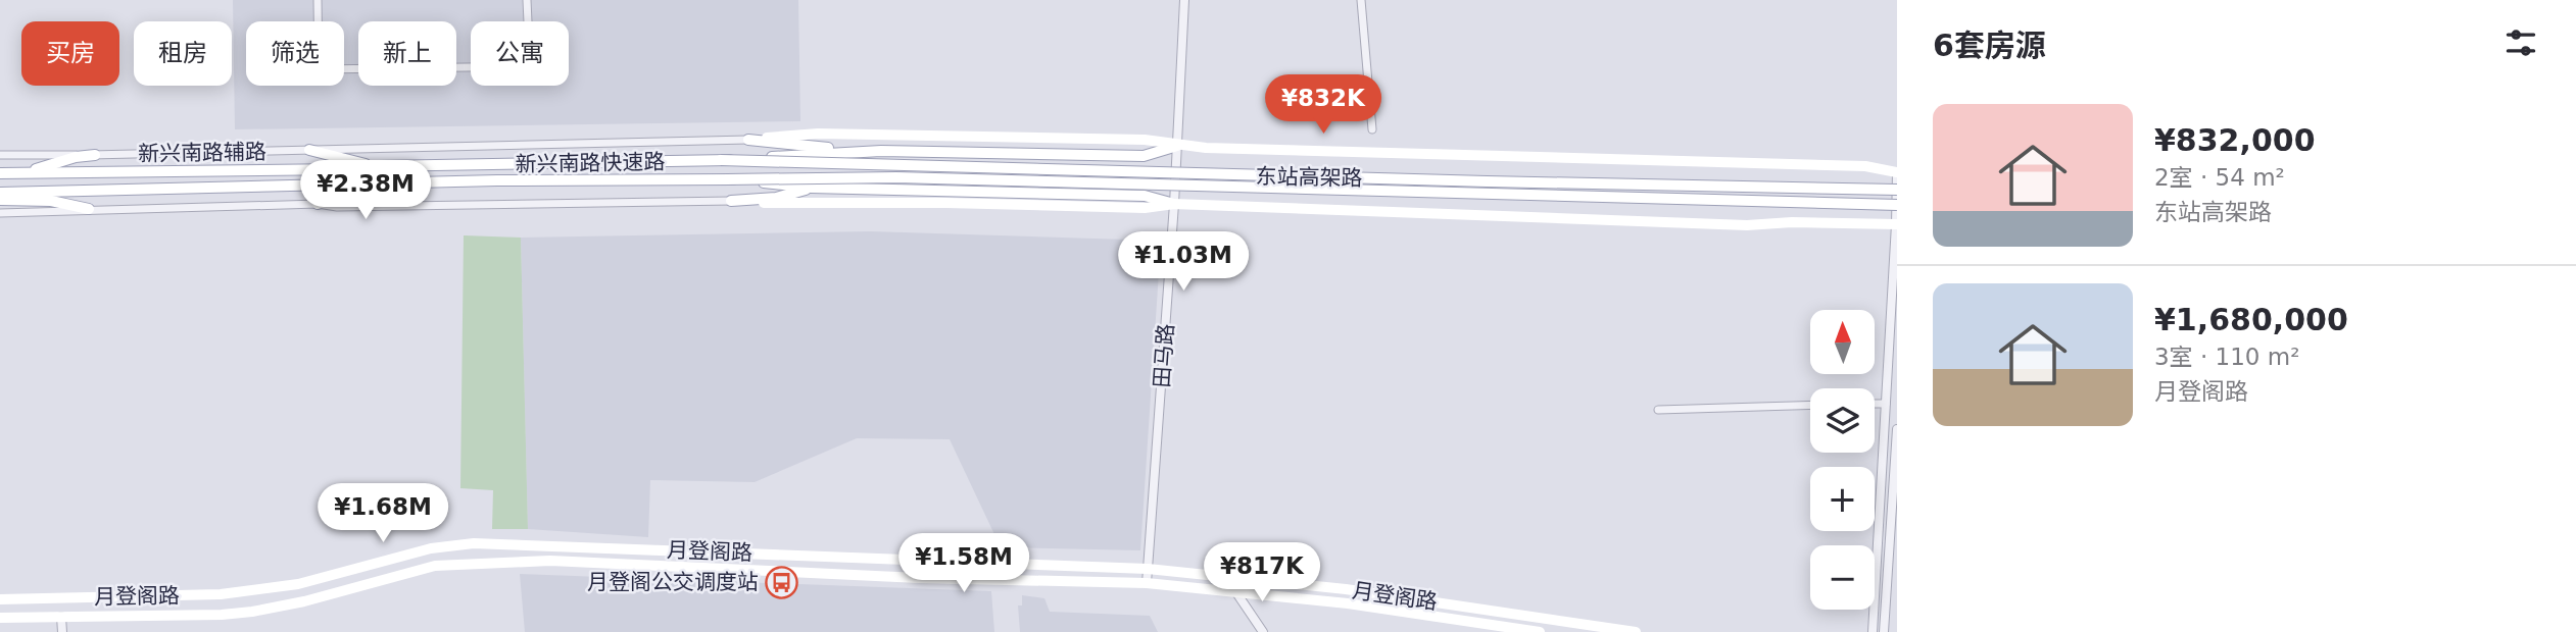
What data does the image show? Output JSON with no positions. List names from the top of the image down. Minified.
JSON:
{"streets":{"main road":["新兴南路快速路","东站高架路","月登阁路"],"street":["新兴南路辅路","田马路"]},"crossings":[["新兴南路快速路","东站高架路"],["新兴南路快速路","田马路"],["田马路","月登阁路"]],"places":{"bus stop":["月登阁公交调度站"]},"north":"top","page":{"heading":"6套房源","chip":["买房","租房","筛选","新上","公寓"],"price":["¥832K","¥2.38M","¥1.03M","¥1.68M","¥1.58M","¥817K"],"list":[{"name":"¥832,000","note":"2室 · 54 m² · 东站高架路"},{"name":"¥1,680,000","note":"3室 · 110 m² · 月登阁路"}],"map_buttons":["+","−"]}}
